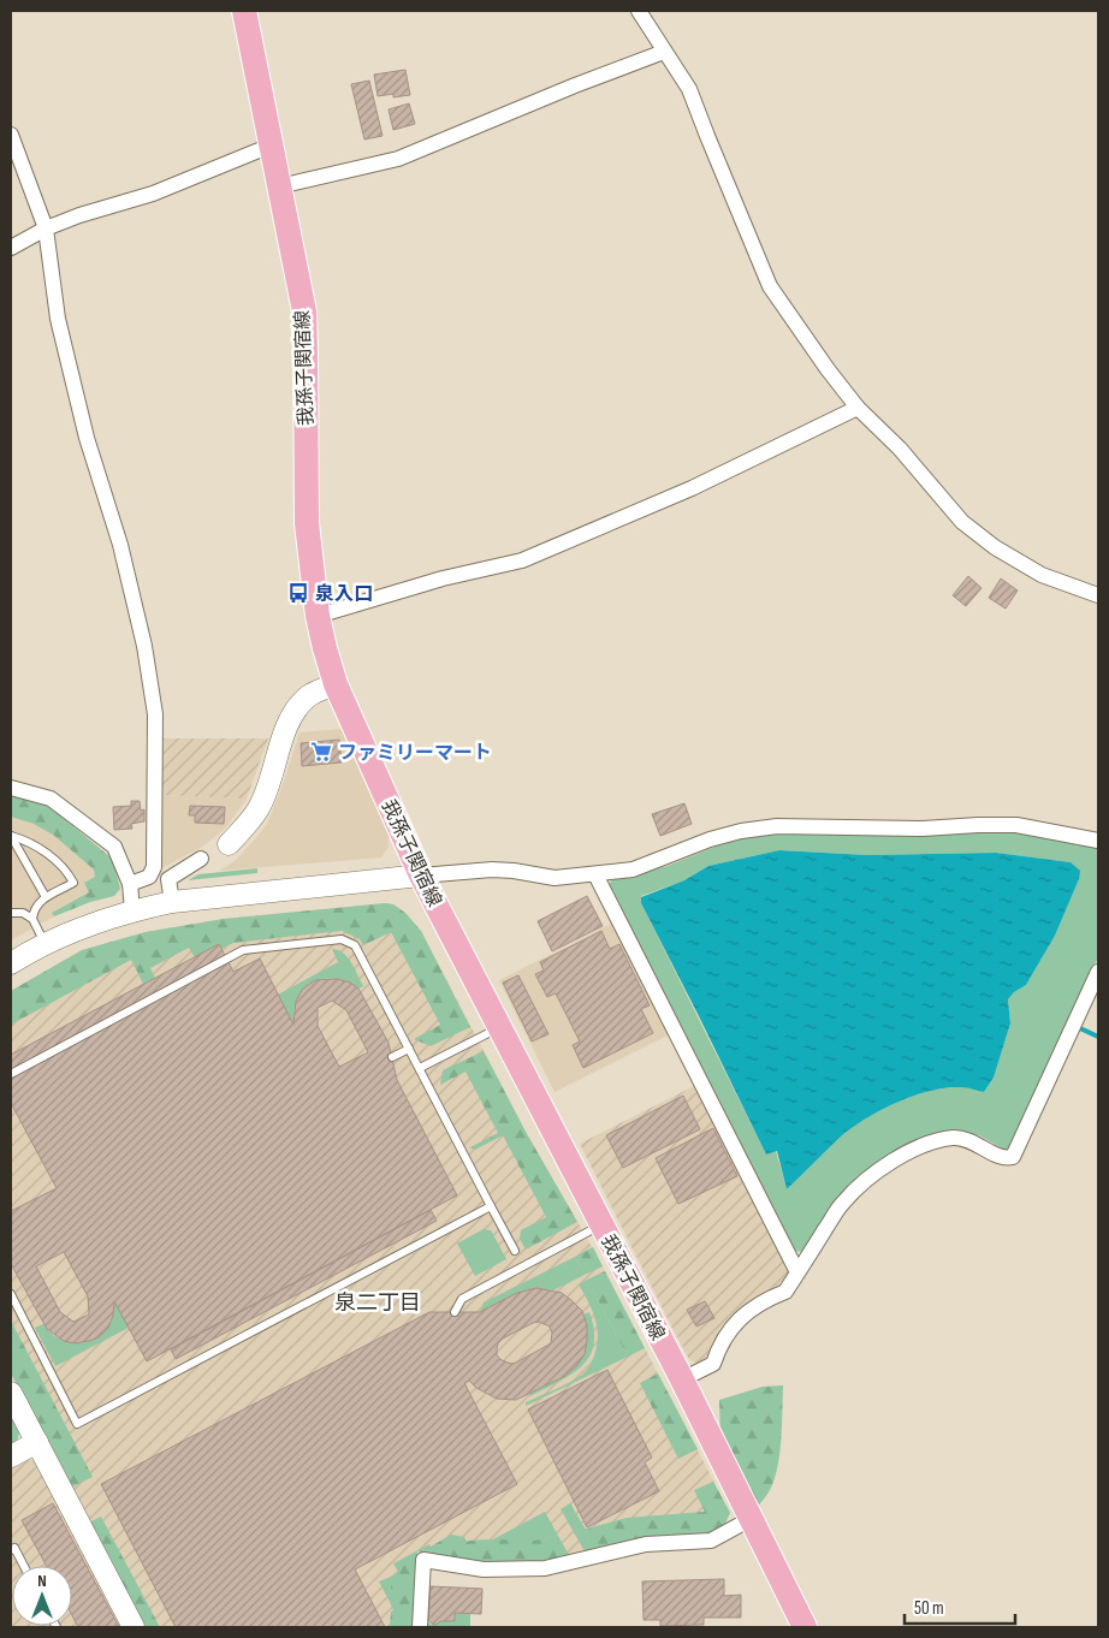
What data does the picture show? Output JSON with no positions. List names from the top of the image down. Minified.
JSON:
{"streets":{"main road":["我孫子関宿線"]},"districts":["泉二丁目"],"places":{"bus stop":["泉入口"],"supermarket":["ファミリーマート"]},"scale_bar":"50 m","north":"top"}
